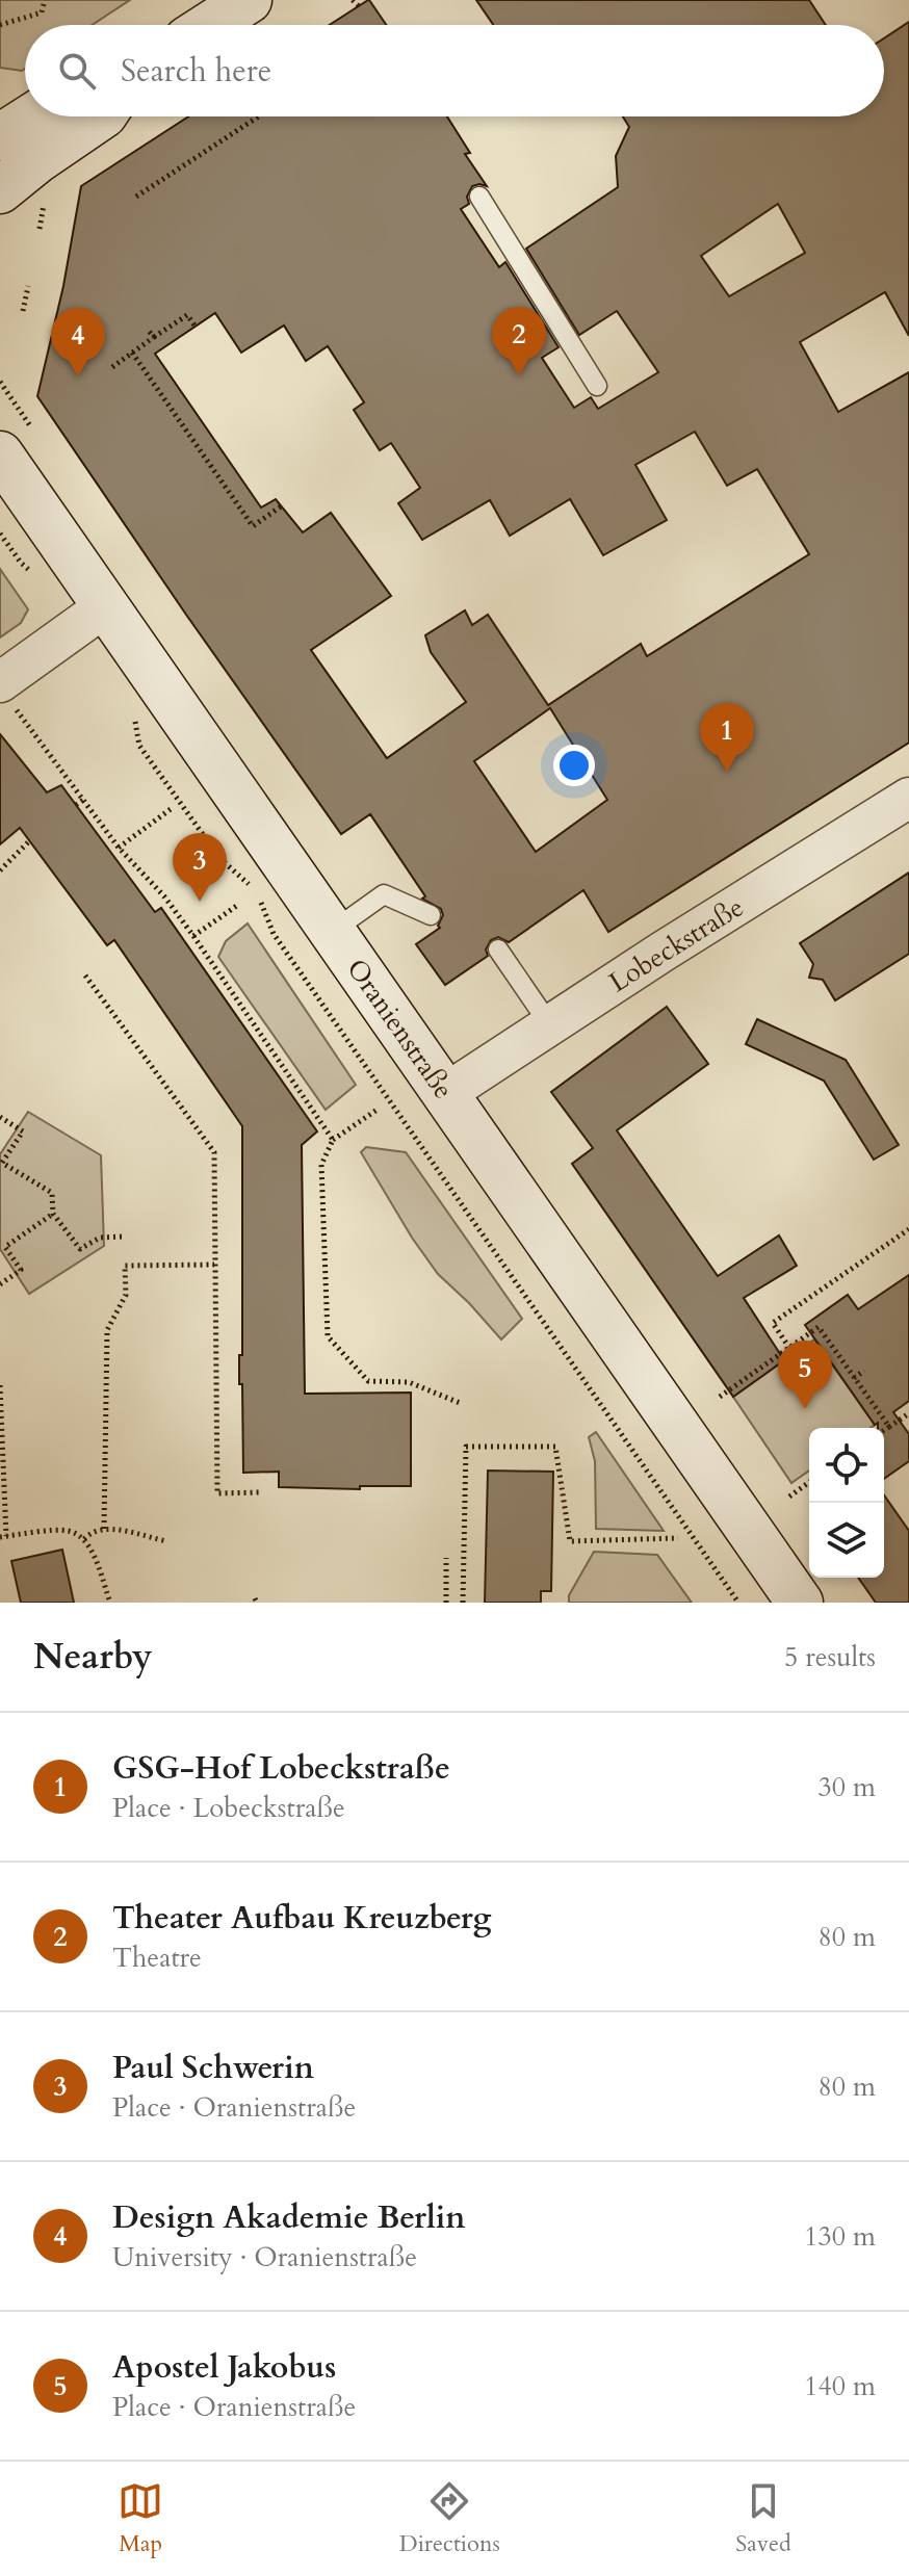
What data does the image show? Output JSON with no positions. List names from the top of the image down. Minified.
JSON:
{"streets":{"main road":["Oranienstraße"],"street":["Lobeckstraße"]},"crossings":[["Lobeckstraße","Oranienstraße"]],"page":{"search":"Search here","pins":["2","4","1","3","5"],"heading":["Nearby","5 results"],"list":[{"mark":"1","name":"GSG-Hof Lobeckstraße","note":"Place · Lobeckstraße","value":"30 m"},{"mark":"2","name":"Theater Aufbau Kreuzberg","note":"Theatre","value":"80 m"},{"mark":"3","name":"Paul Schwerin","note":"Place · Oranienstraße","value":"80 m"},{"mark":"4","name":"Design Akademie Berlin","note":"University · Oranienstraße","value":"130 m"},{"mark":"5","name":"Apostel Jakobus","note":"Place · Oranienstraße","value":"140 m"}],"nav":["Map","Directions","Saved"]}}
